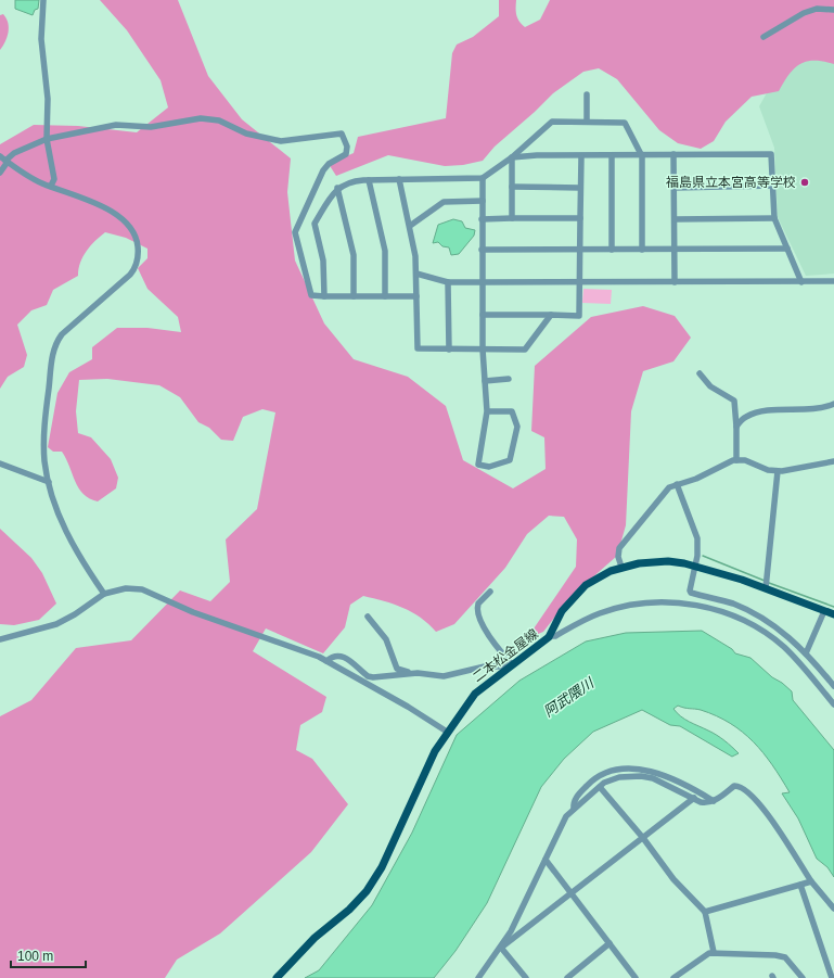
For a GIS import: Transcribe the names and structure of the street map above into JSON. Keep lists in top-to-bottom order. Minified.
{"streets":{"main road":["二本松金屋線"]},"water":["阿武隈川"],"places":["福島県立本宮高等学校"],"scale_bar":"100 m"}
